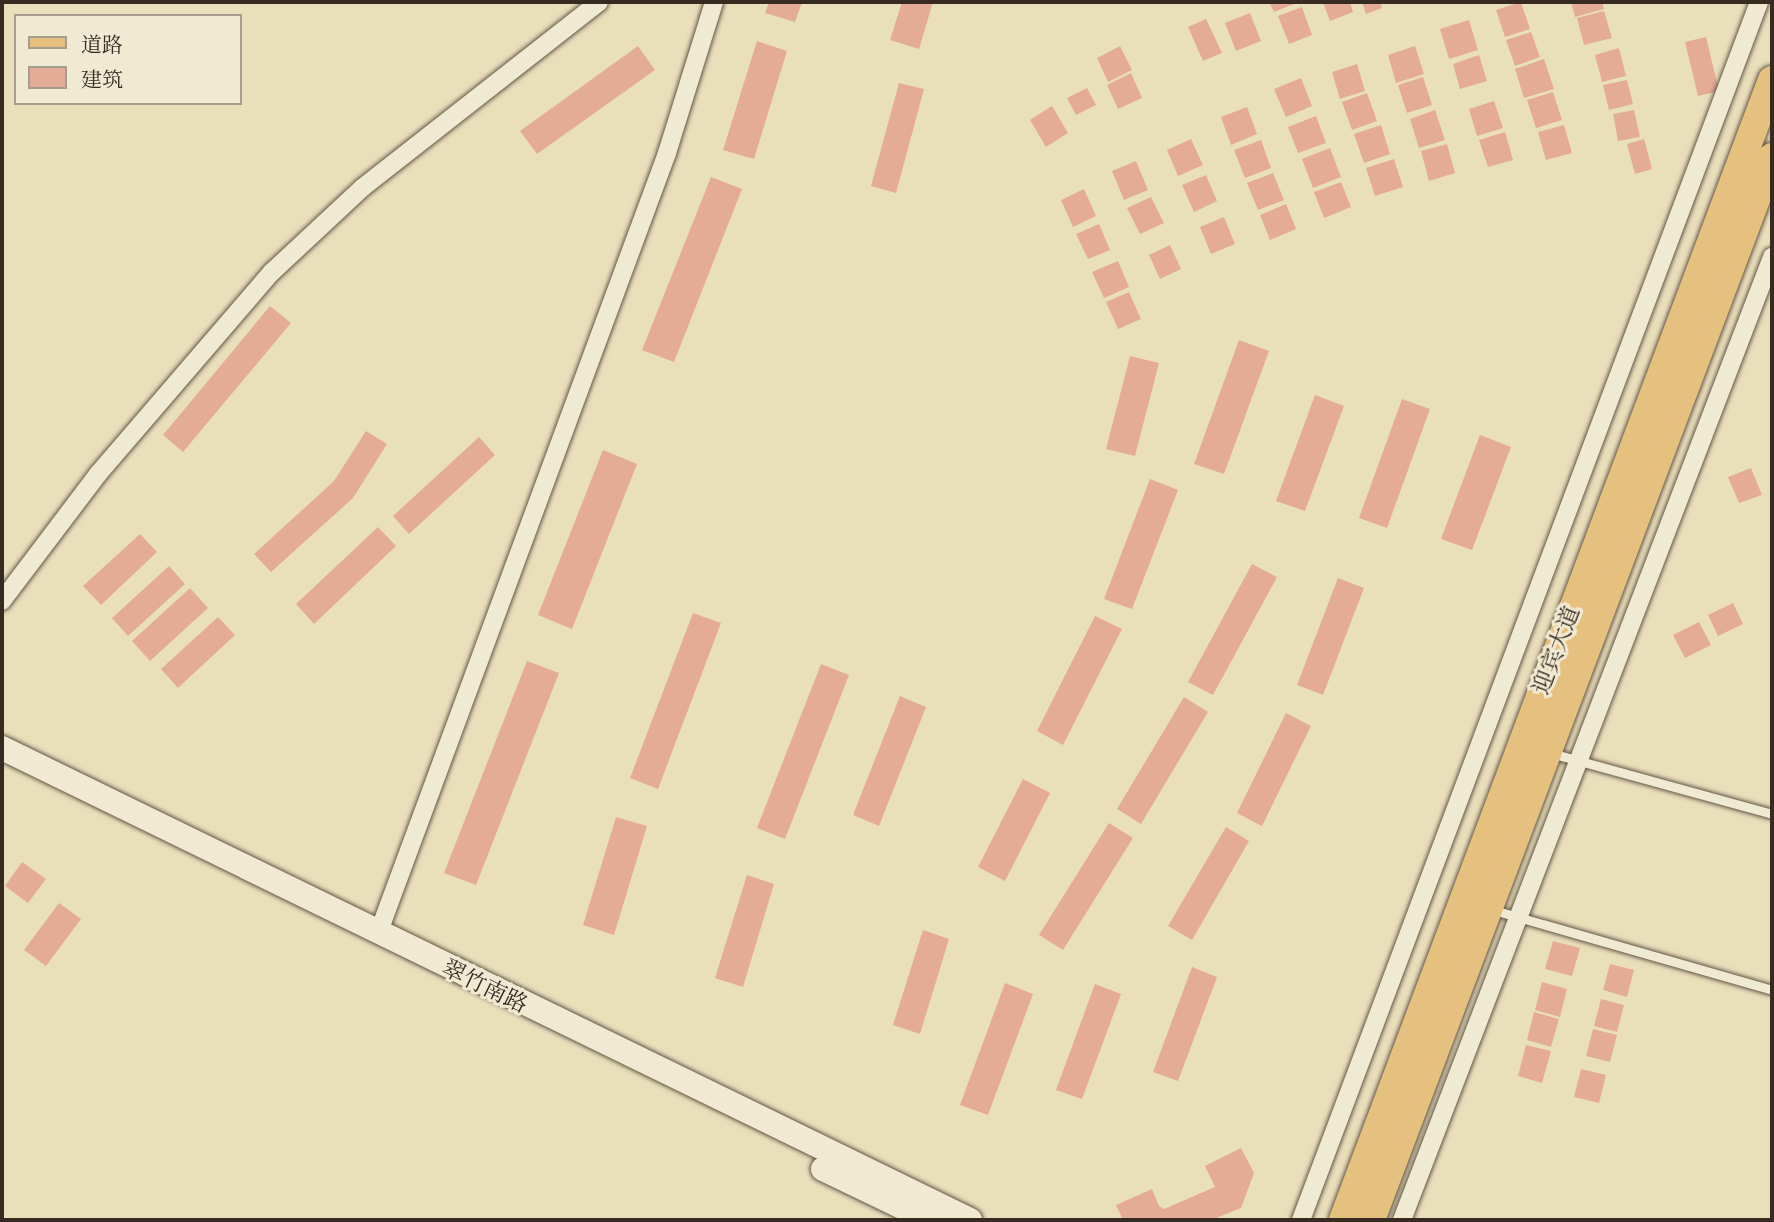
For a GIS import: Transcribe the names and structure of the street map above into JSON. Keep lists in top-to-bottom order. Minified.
{"streets":{"main road":["迎宾大道","翠竹南路"]},"legend":["道路","建筑"]}
